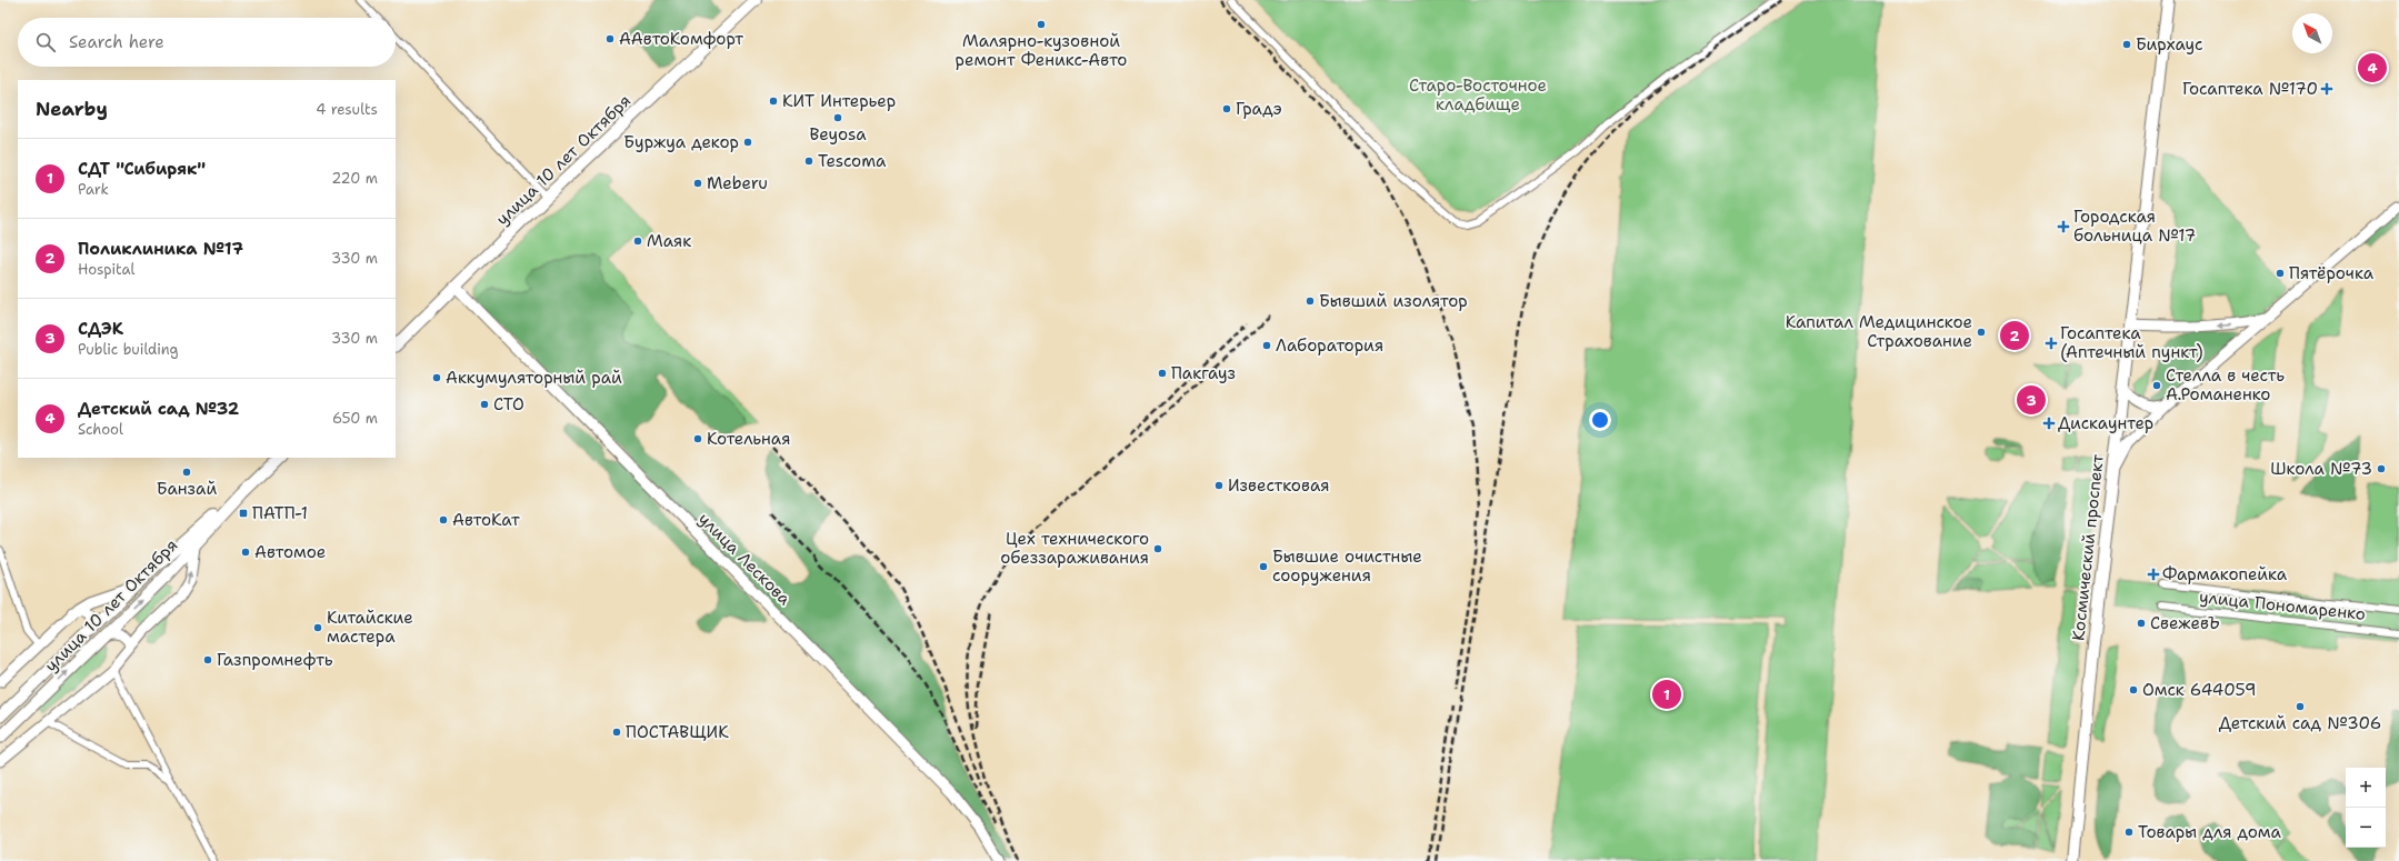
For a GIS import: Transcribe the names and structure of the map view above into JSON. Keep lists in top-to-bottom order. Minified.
{"streets":{"main road":["улица 10 лет Октября","Космический проспект","улица Лескова"],"street":["улица Пономаренко"]},"crossings":[["улица 10 лет Октября","улица Лескова"]],"parks":["Старо-Восточное кладбище"],"places":{"other":["Малярно-кузовной ремонт Феникс-Авто","ААвтоКомфорт","Бирхаус","КИТ Интерьер","Градэ","Beyosa","Буржуа декор","Tescoma","Meberu","Маяк","Пятёрочка","Бывший изолятор","Капитал Медицинское Страхование","Лаборатория","Пакгауз","Аккумуляторный рай","Стелла в честь А.Романенко","СТО","Котельная","Школа №73","Банзай","Известковая","АвтоКат","Цех технического обеззараживания","Автомое","Бывшие очистные сооружения","СвежевЪ","Китайские мастера","Газпромнефть","Омск 644059","Детский сад №306","ПОСТАВЩИК","Товары для дома"],"health":["Госаптека №170","Городская больница №17","Госаптека (Аптечный пункт)","Дискаунтер","Фармакопейка"],"transit":["ПАТП-1"]},"north":"top left","page":{"search":"Search here","pins":["4","2","3","1"],"heading":["Nearby","4 results"],"list":[{"mark":"1","name":"СДТ \"Сибиряк\"","note":"Park","value":"220 m"},{"mark":"2","name":"Поликлиника №17","note":"Hospital","value":"330 m"},{"mark":"3","name":"СДЭК","note":"Public building","value":"330 m"},{"mark":"4","name":"Детский сад №32","note":"School","value":"650 m"}],"map_buttons":["+","−"]}}
